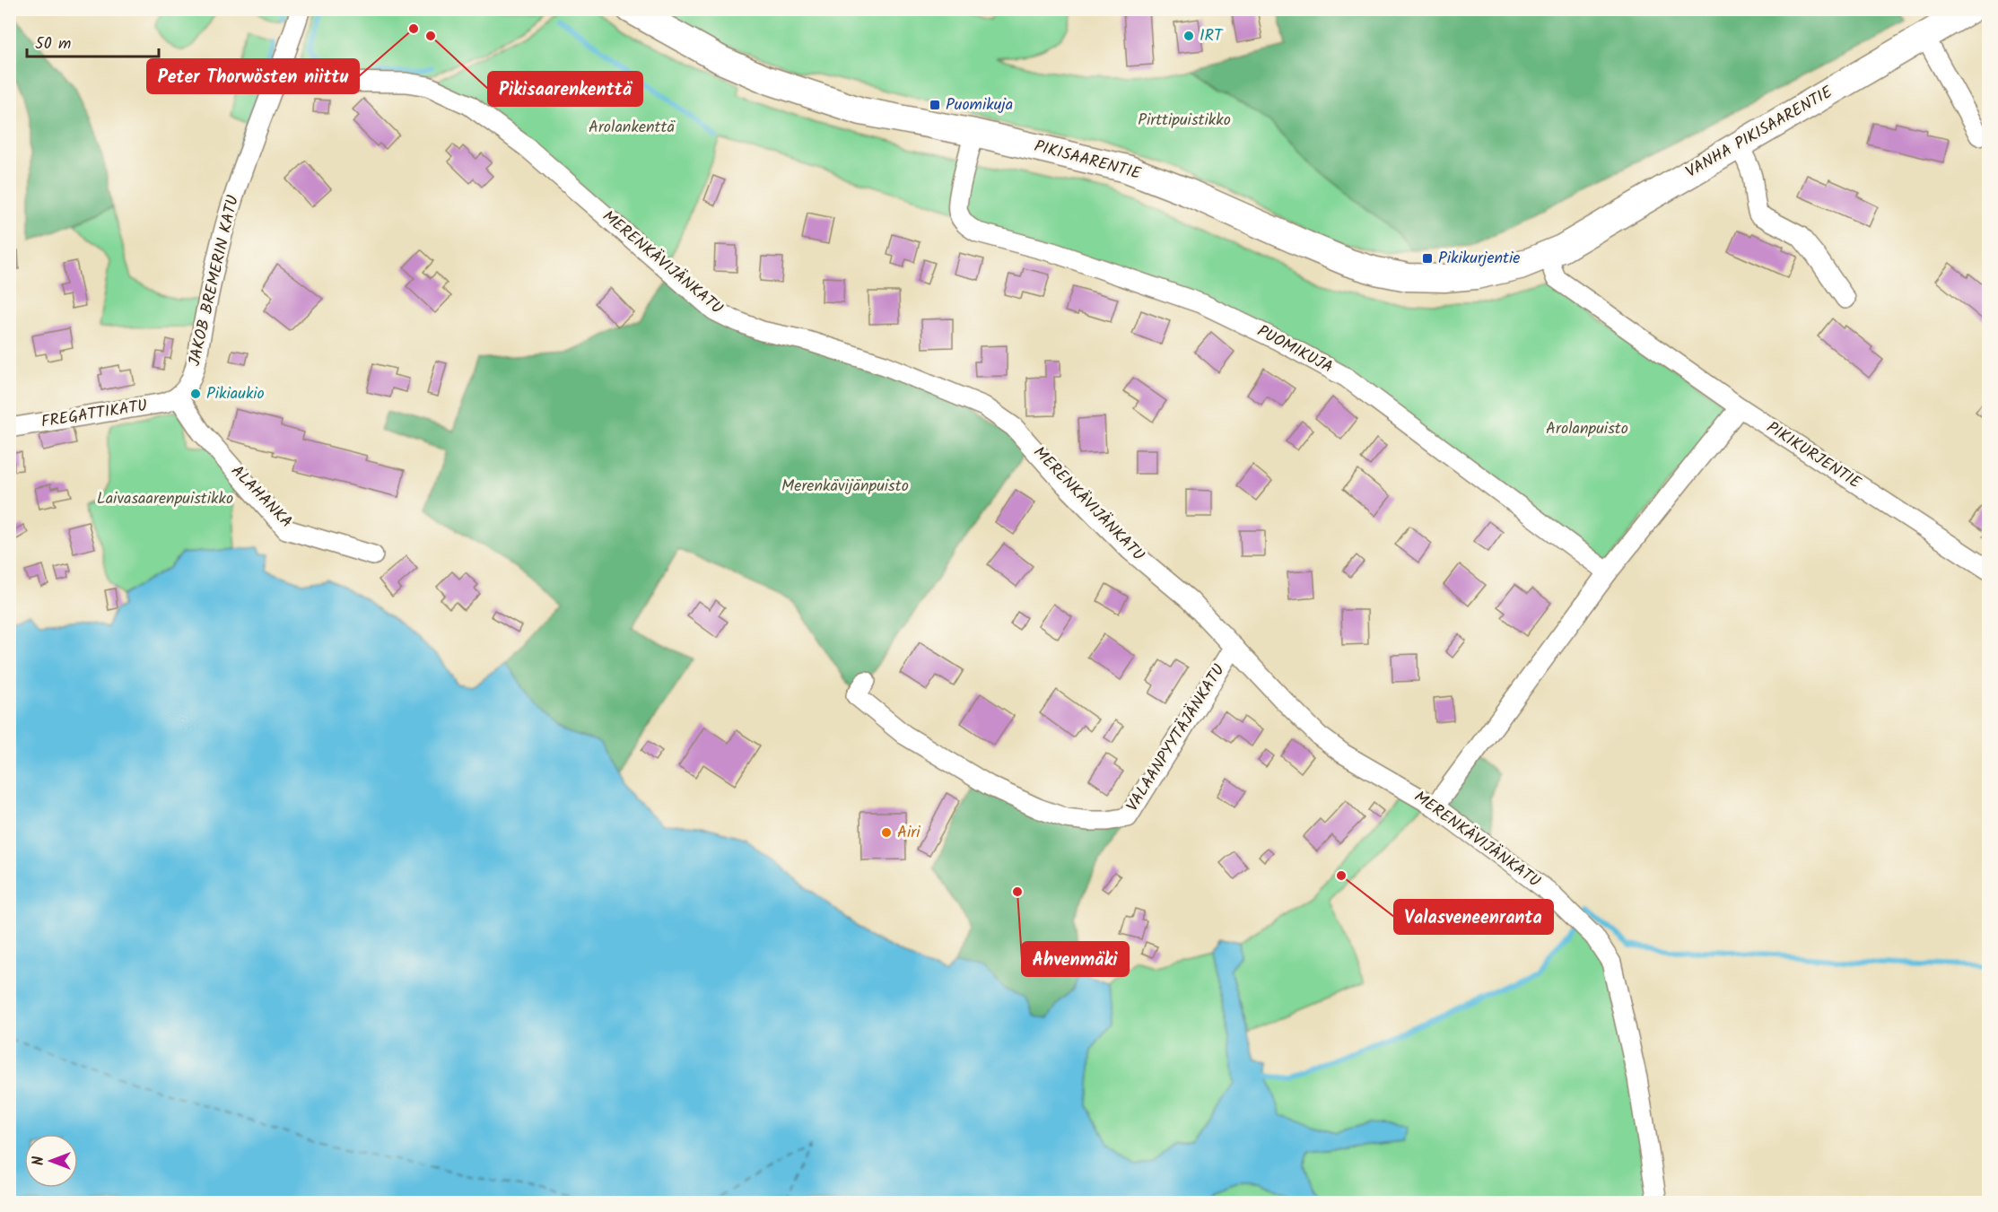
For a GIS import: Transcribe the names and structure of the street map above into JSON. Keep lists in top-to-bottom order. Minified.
{"streets":{"street":["VANHA PIKISAARENTIE","PIKISAARENTIE","MERENKÄVIJÄNKATU","JAKOB BREMERIN KATU","PUOMIKUJA","FREGATTIKATU","PIKIKURJENTIE","ALAHANKA","VALAANPYYTÄJÄNKATU"]},"crossings":[["VANHA PIKISAARENTIE","PIKISAARENTIE"],["VANHA PIKISAARENTIE","PIKIKURJENTIE"],["PIKISAARENTIE","PUOMIKUJA"],["PIKISAARENTIE","PIKIKURJENTIE"],["MERENKÄVIJÄNKATU","JAKOB BREMERIN KATU"],["MERENKÄVIJÄNKATU","VALAANPYYTÄJÄNKATU"],["JAKOB BREMERIN KATU","FREGATTIKATU"],["JAKOB BREMERIN KATU","ALAHANKA"],["FREGATTIKATU","ALAHANKA"]],"parks":["Pirttipuistikko","Arolankenttä","Arolanpuisto","Merenkävijänpuisto","Laivasaarenpuistikko"],"places":{"other":["Peter Thorwösten niittu","Pikisaarenkenttä","IRT","Pikiaukio","Airi","Valasveneenranta","Ahvenmäki"],"transit":["Puomikuja","Pikikurjentie"]},"scale_bar":"50 m","north":"left"}
